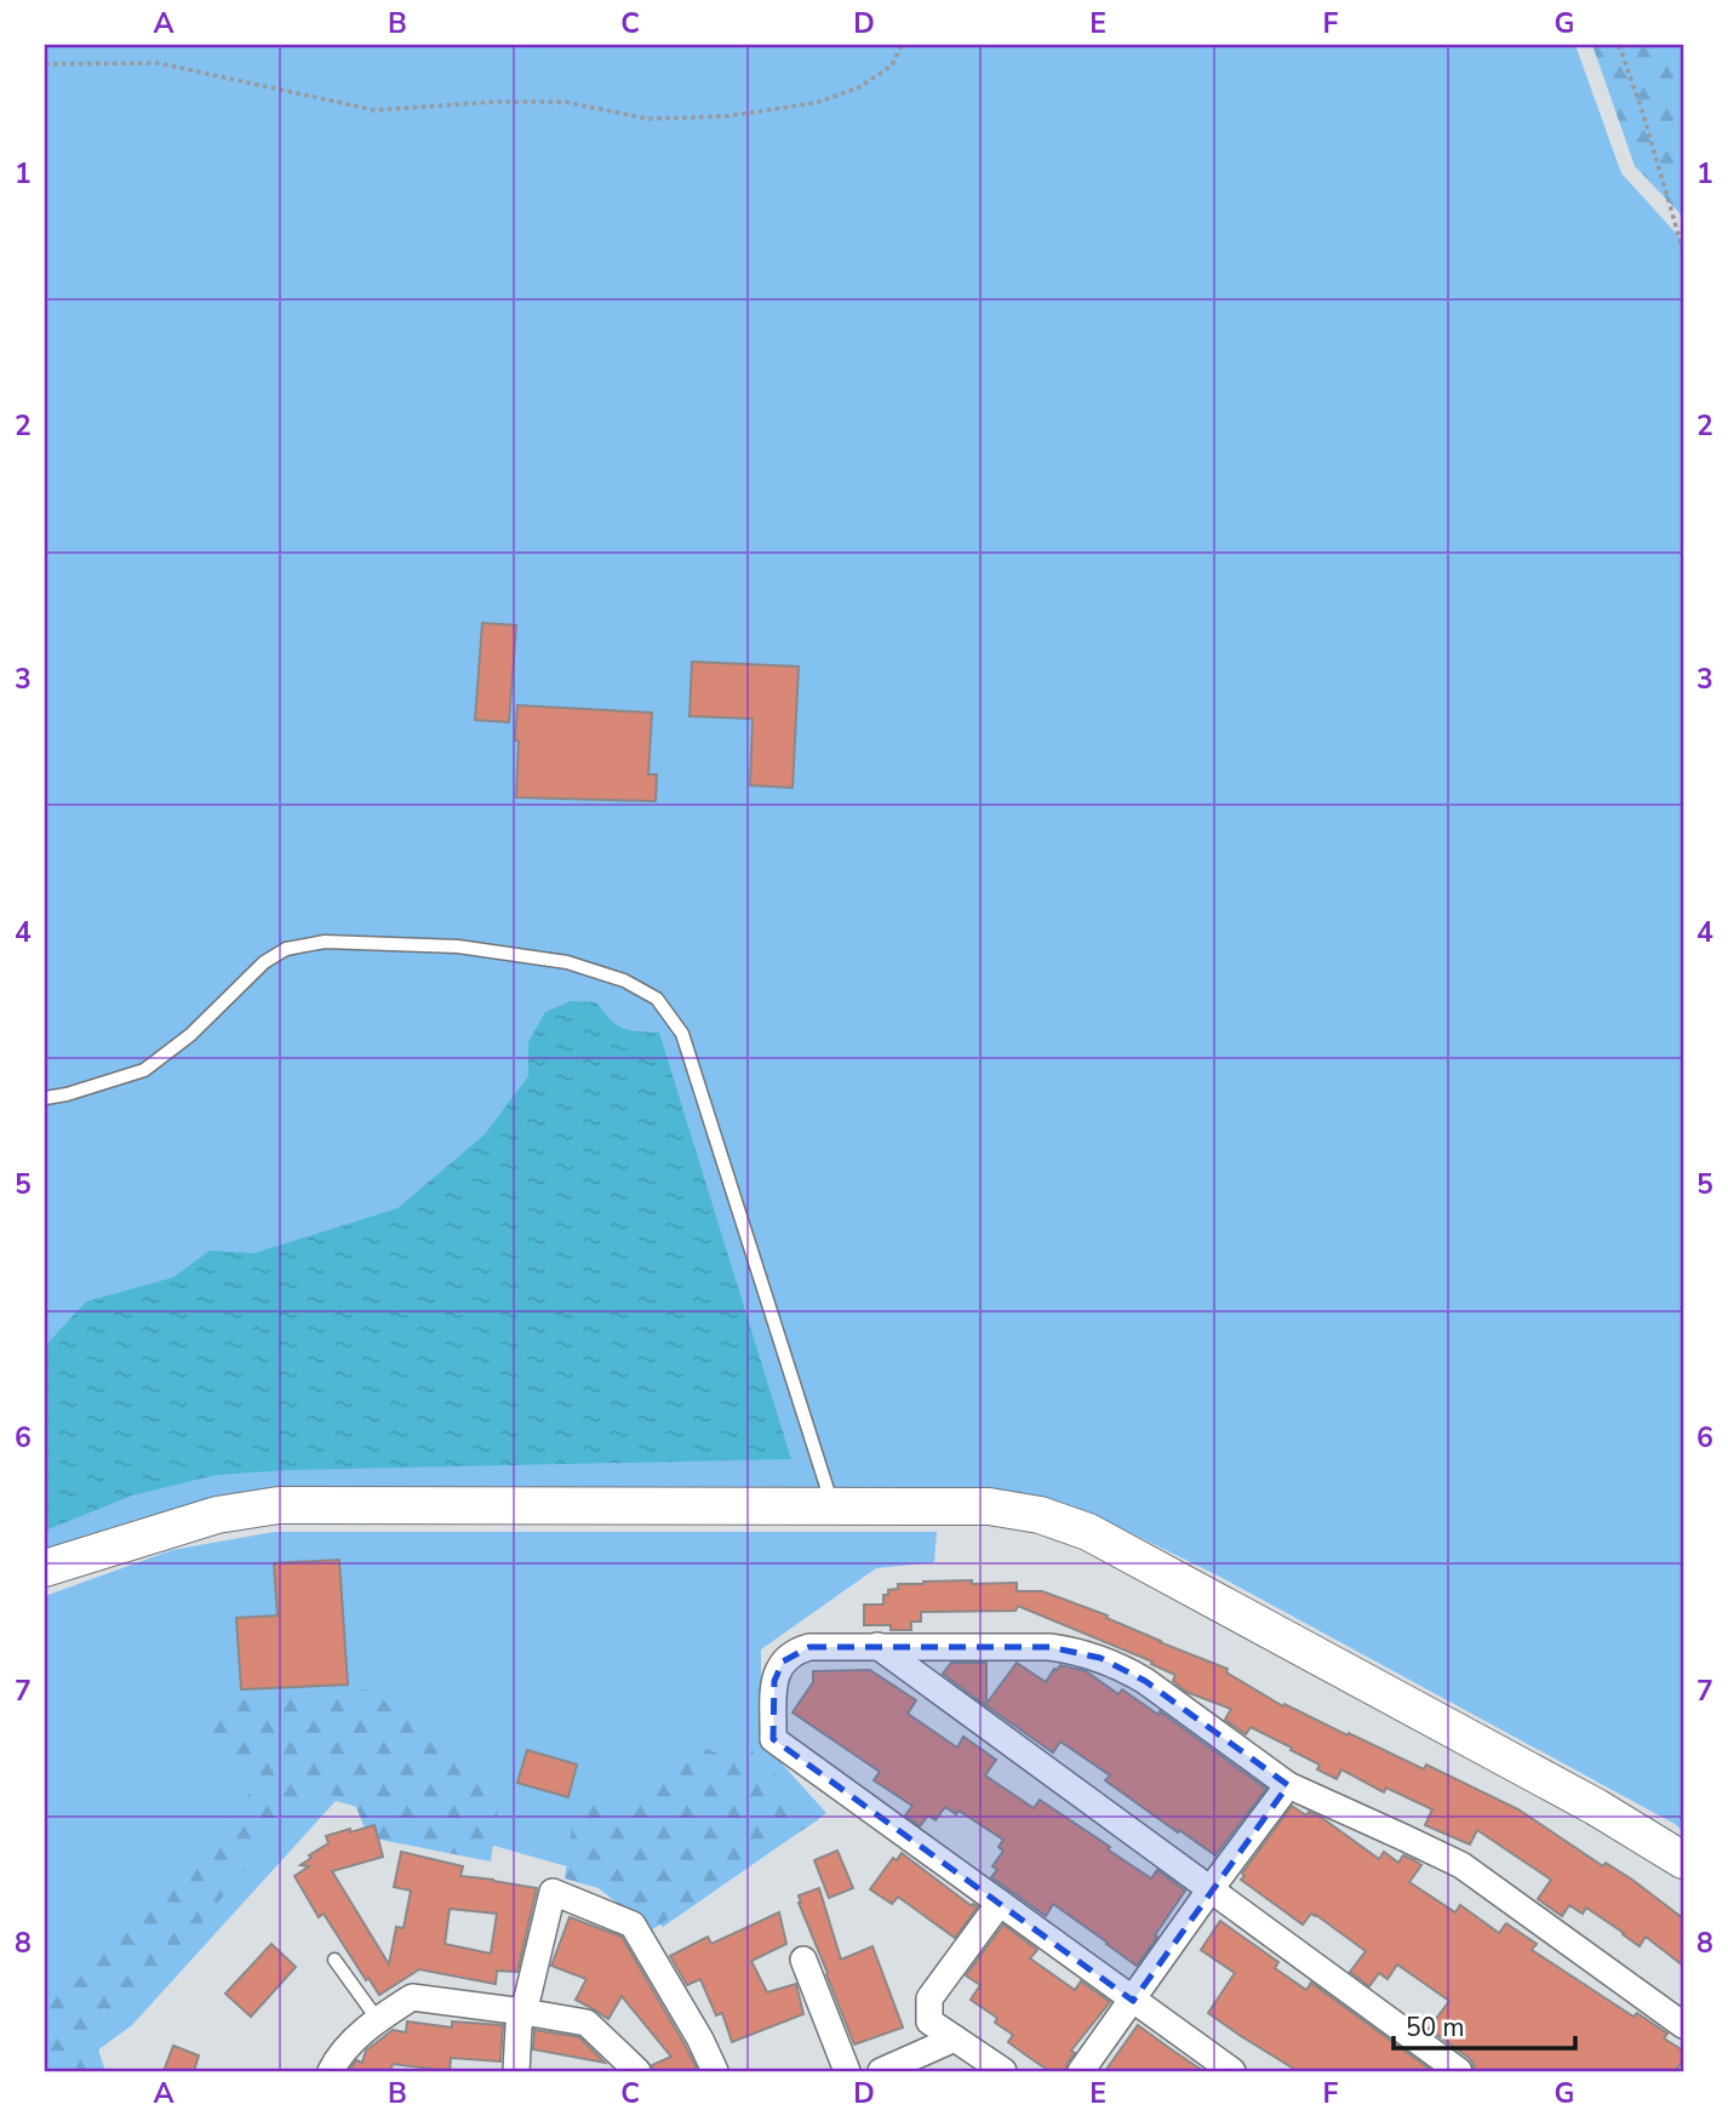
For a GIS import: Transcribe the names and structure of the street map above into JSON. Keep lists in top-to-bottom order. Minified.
{"scale_bar":"50 m","grid":{"columns":["A","B","C","D","E","F","G"],"rows":["1","2","3","4","5","6","7","8"]}}
